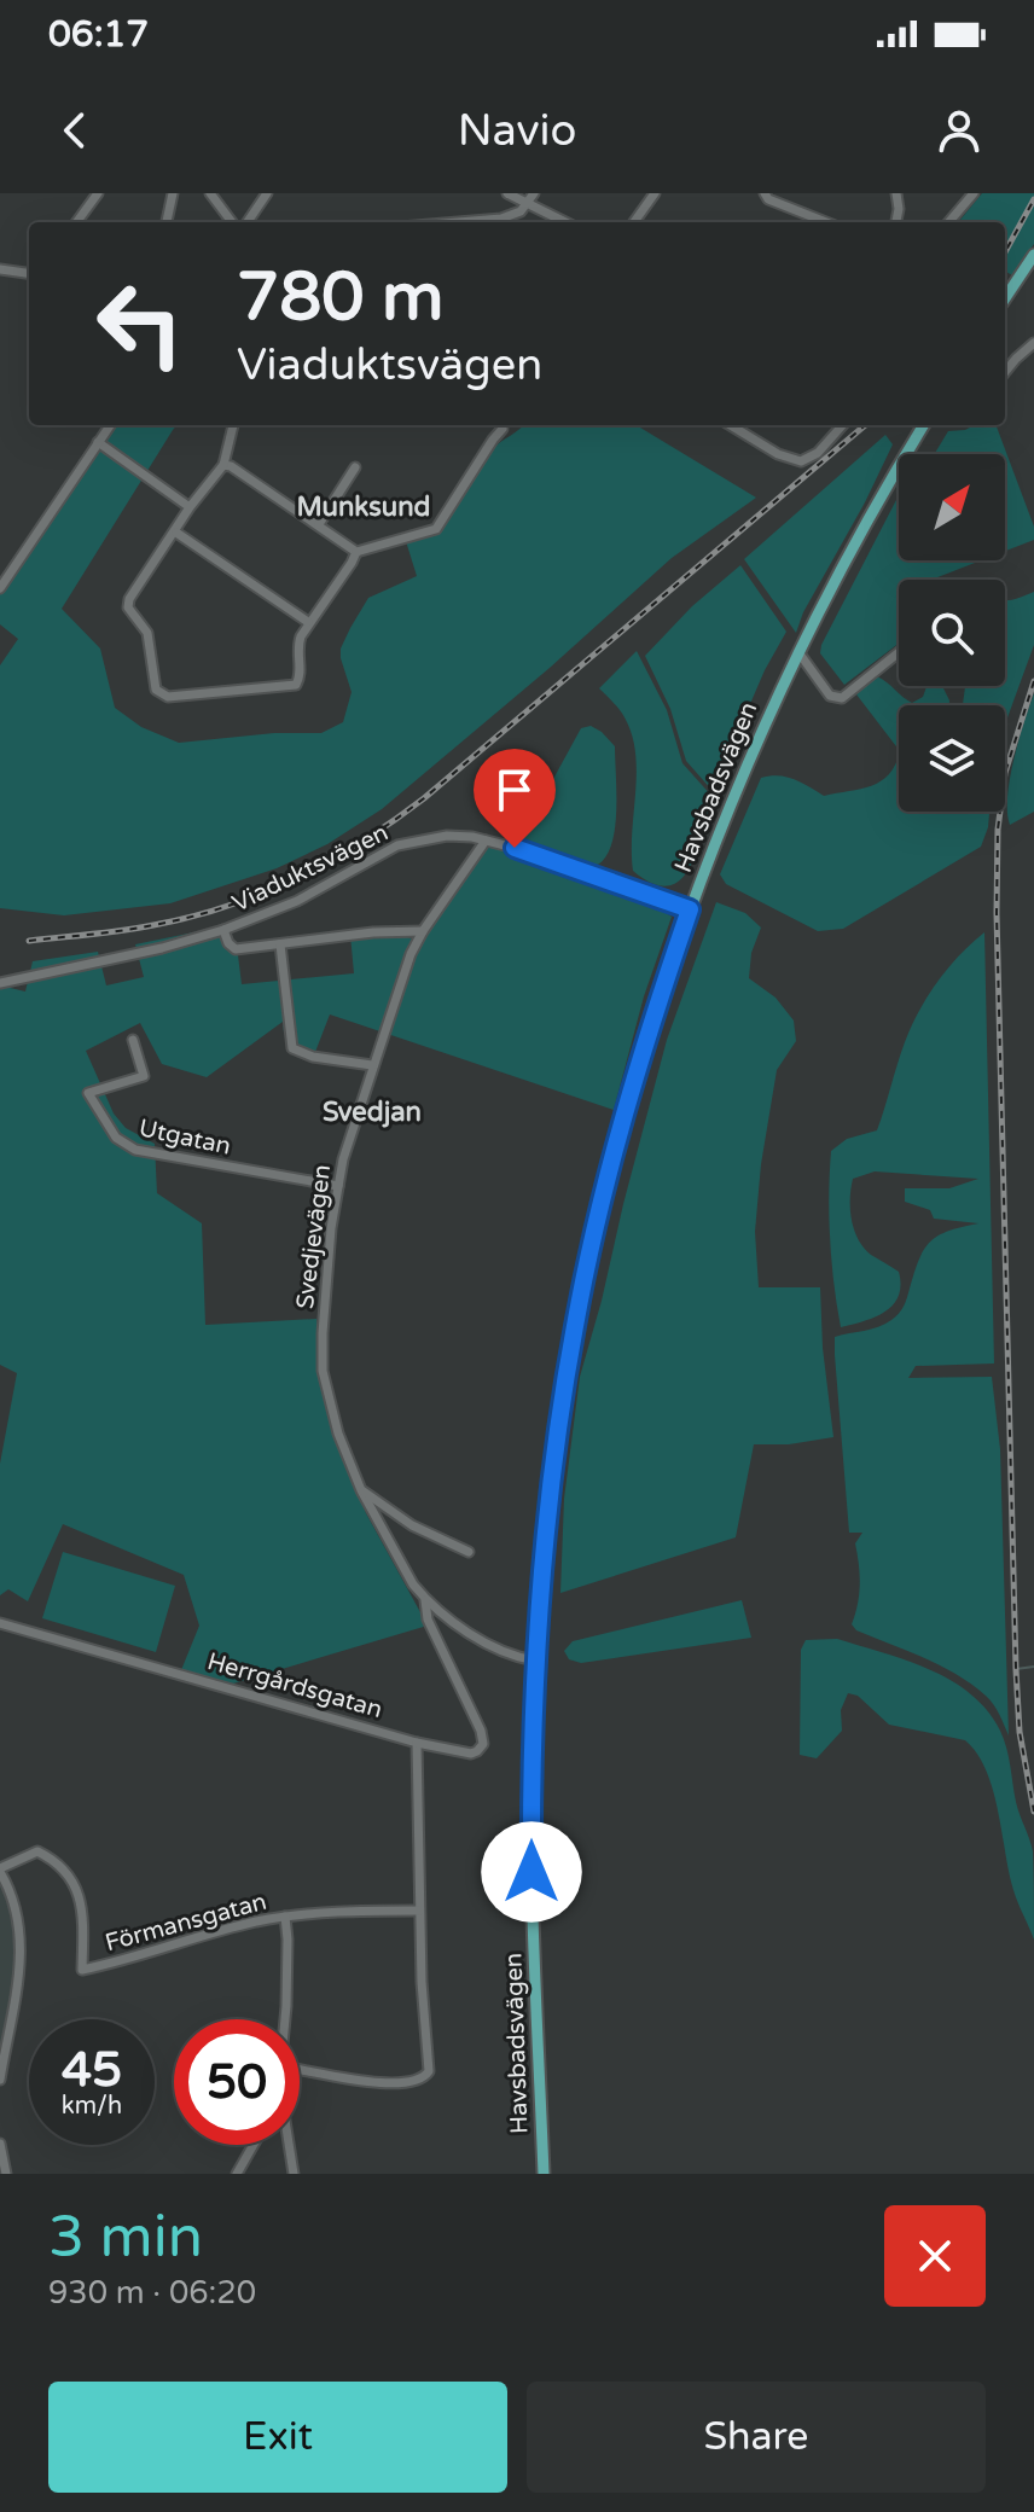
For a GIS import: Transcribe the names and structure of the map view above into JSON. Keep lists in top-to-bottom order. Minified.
{"streets":{"main road":["Havsbadsvägen"],"street":["Viaduktsvägen","Utgatan","Svedjevägen","Herrgårdsgatan","Förmansgatan"]},"crossings":[["Havsbadsvägen","Viaduktsvägen"],["Havsbadsvägen","Svedjevägen"],["Viaduktsvägen","Svedjevägen"],["Utgatan","Svedjevägen"],["Svedjevägen","Herrgårdsgatan"]],"districts":["Munksund","Svedjan"],"north":"top right","page":{"status":"06:17","header":"Navio","turn":["780 m","Viaduktsvägen"],"speed":"45 km/h","limit":"50","heading":["3 min","930 m · 06:20"],"buttons":["Exit","Share"]}}
